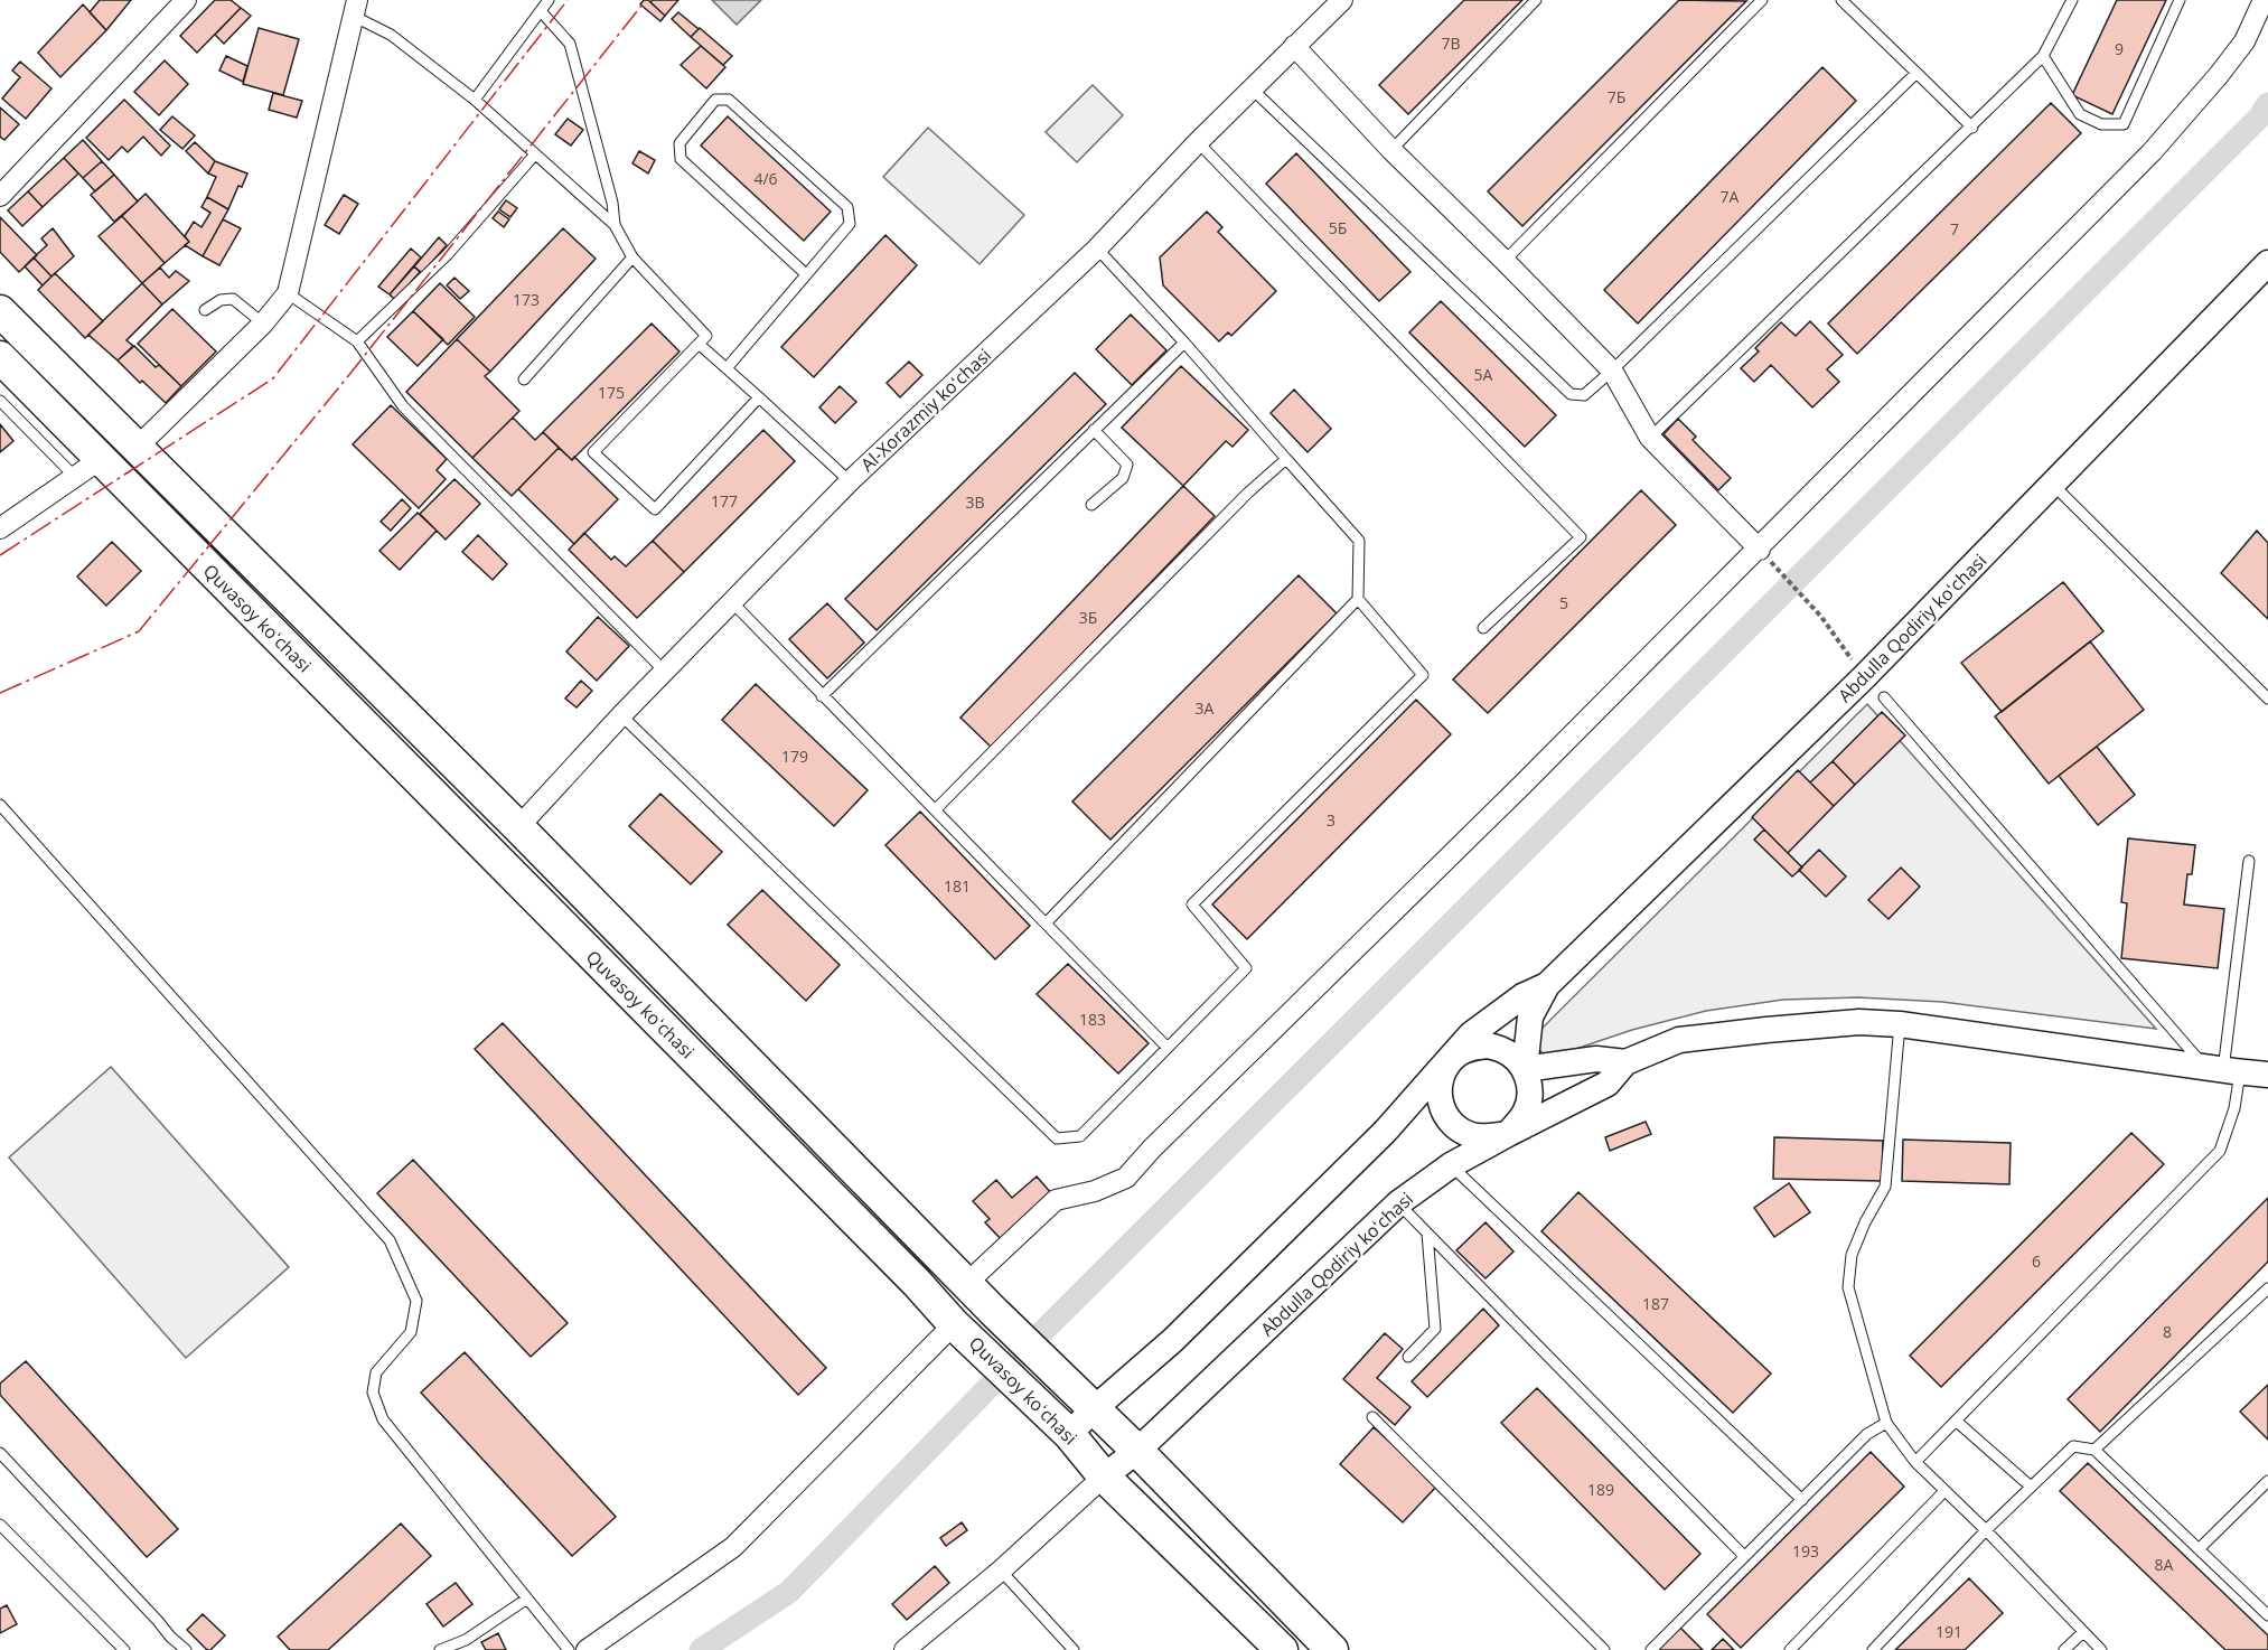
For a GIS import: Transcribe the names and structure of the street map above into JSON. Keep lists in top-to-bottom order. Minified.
{"streets":{"main road":["Quvasoy koʻchasi"],"street":["Al-Xorazmiy koʻchasi","Abdulla Qodiriy koʻchasi"]},"crossings":[["Al-Xorazmiy koʻchasi","Quvasoy koʻchasi"],["Quvasoy koʻchasi","Abdulla Qodiriy koʻchasi"]],"house_numbers":["7В","9","7Б","4/6","7А","5Б","7","173","5А","175","177","3В","5","3Б","3А","179","3","181","183","6","187","8","189","193","8А","191"]}
